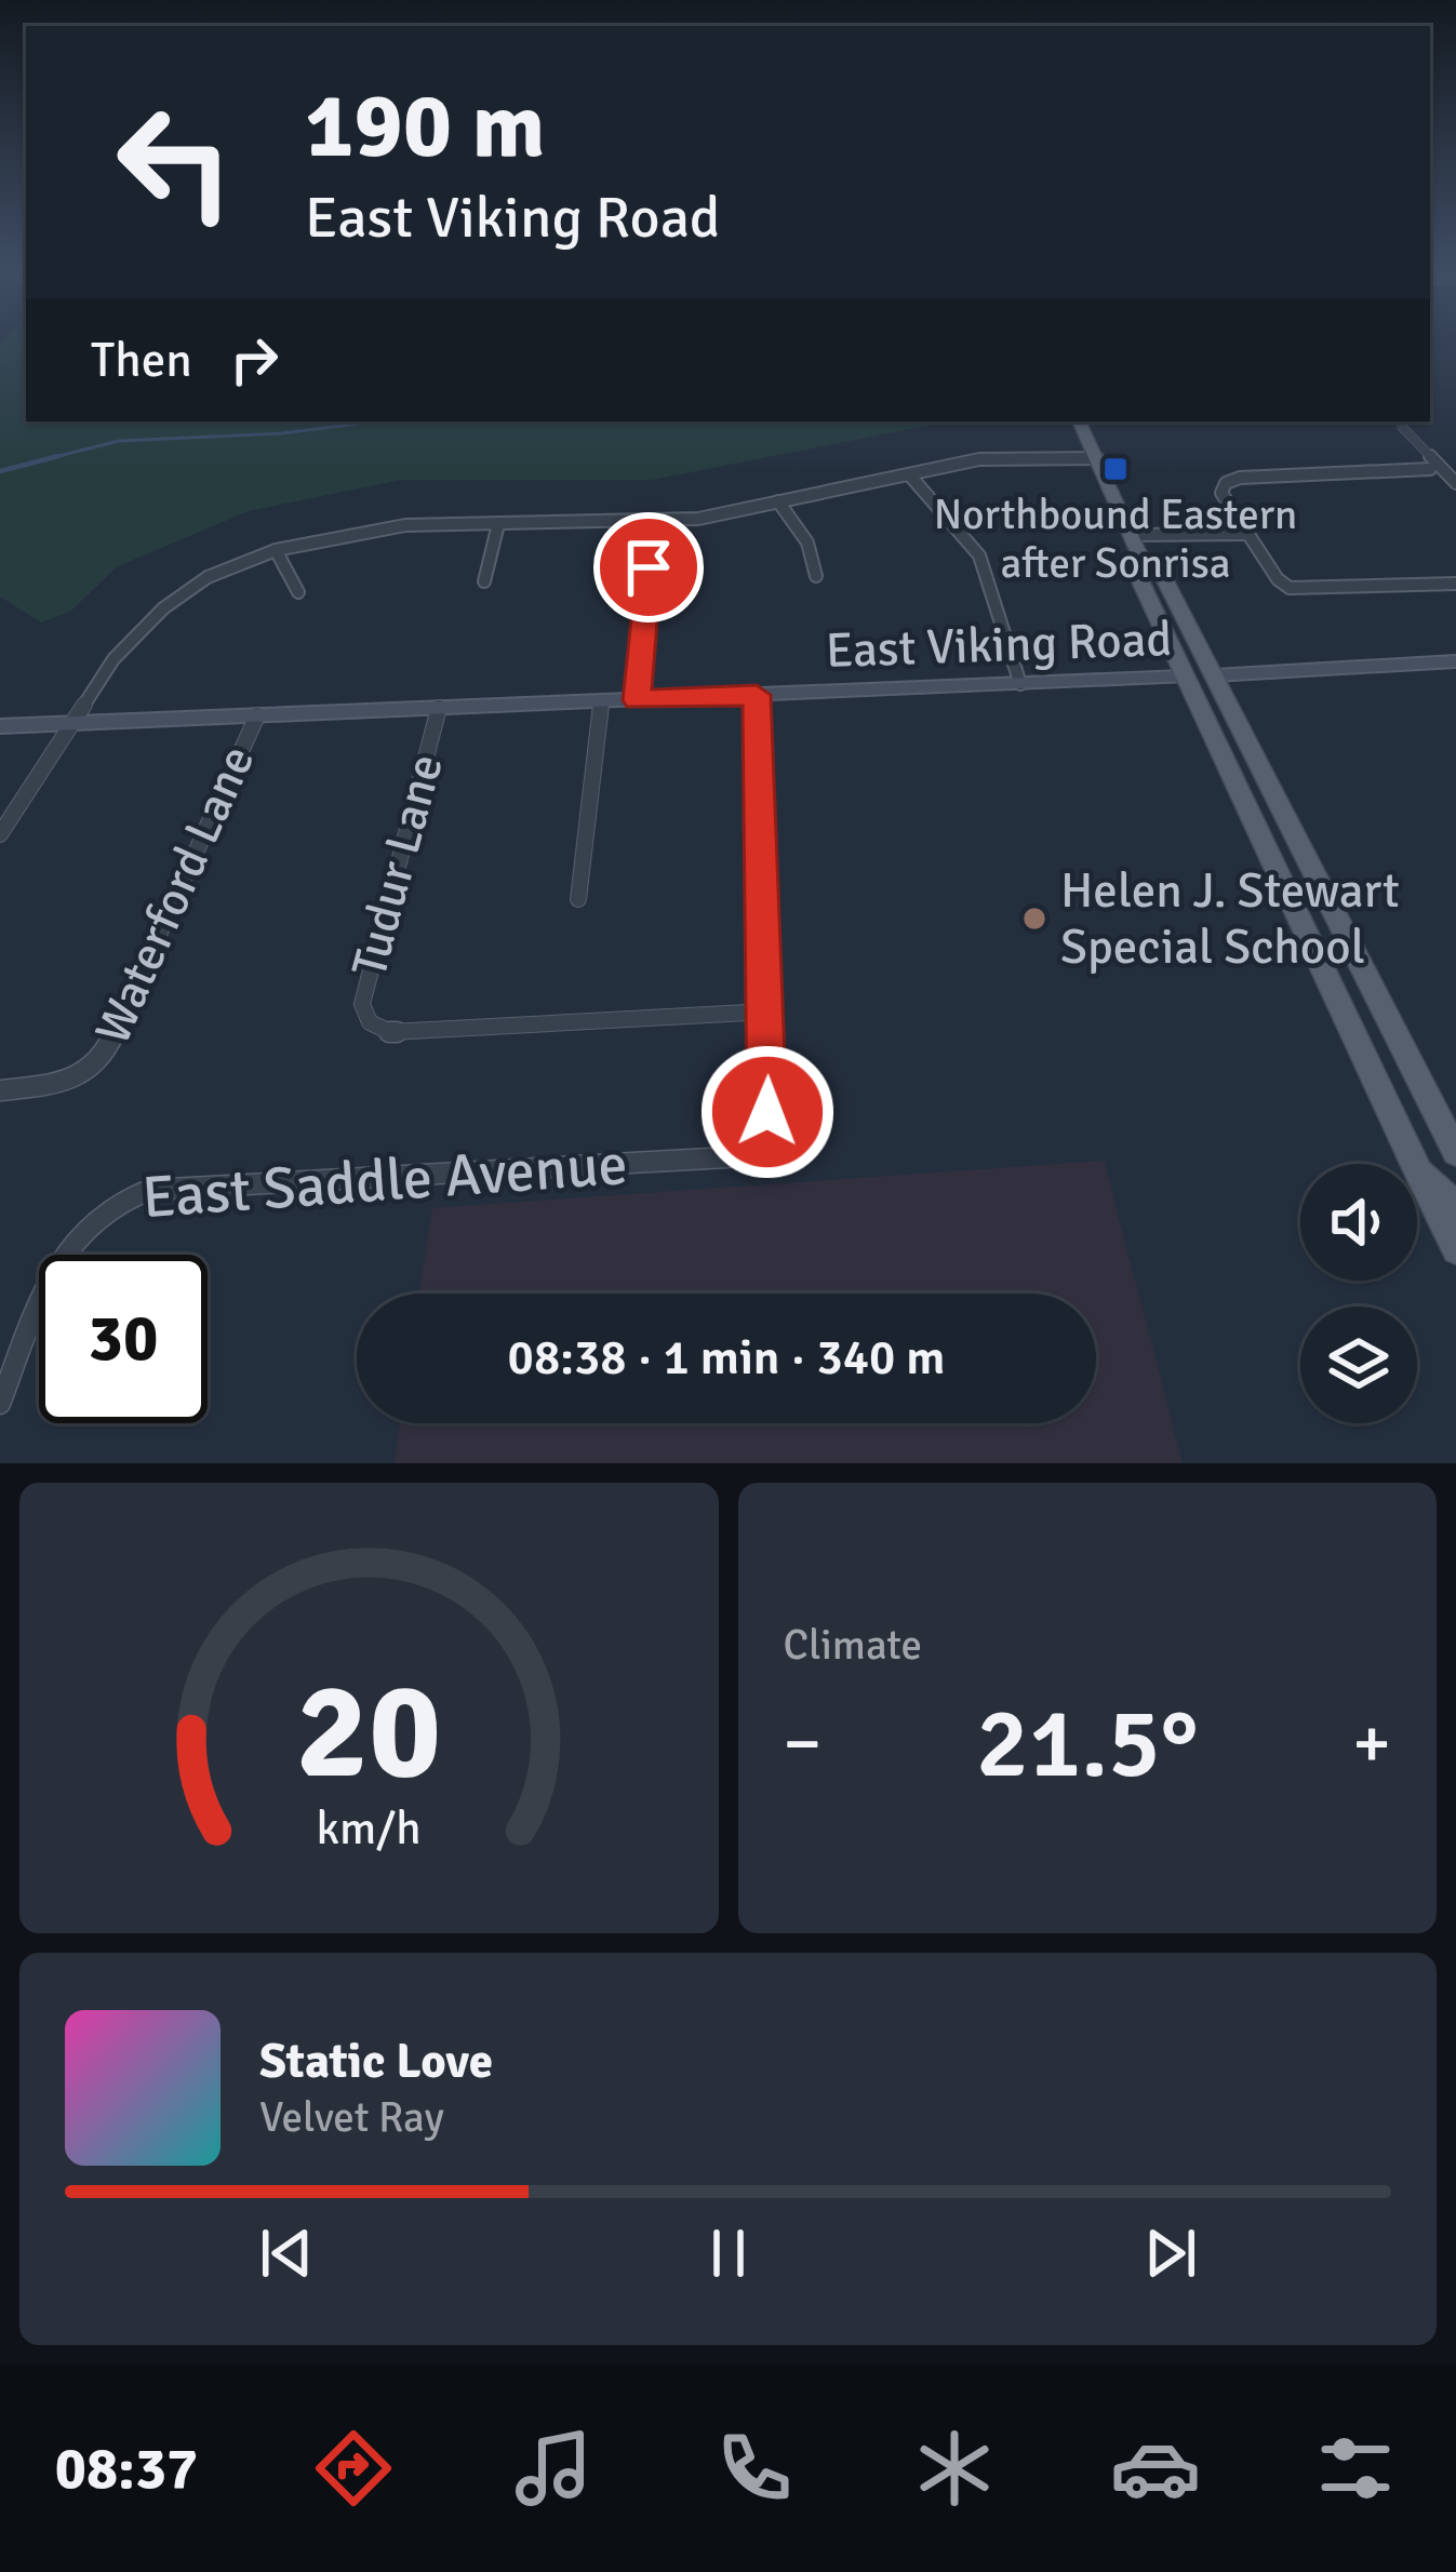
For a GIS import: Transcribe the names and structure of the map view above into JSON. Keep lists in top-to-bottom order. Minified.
{"streets":{"street":["East Viking Road","Tudur Lane","Waterford Lane","East Saddle Avenue"]},"crossings":[["East Viking Road","Tudur Lane"],["East Viking Road","Waterford Lane"],["Tudur Lane","East Saddle Avenue"]],"places":{"transit":["Northbound Eastern after Sonrisa"],"other":["Helen J. Stewart Special School"]},"page":{"turn":["190 m","East Viking Road"],"then":"Then","limit":"30","trip":"08:38 · 1 min · 340 m","tile":"Climate","heat":["−","21.5°","+"],"song":["Static Love","Velvet Ray"],"tabs":"08:37","gauge":["20","km/h"]}}
